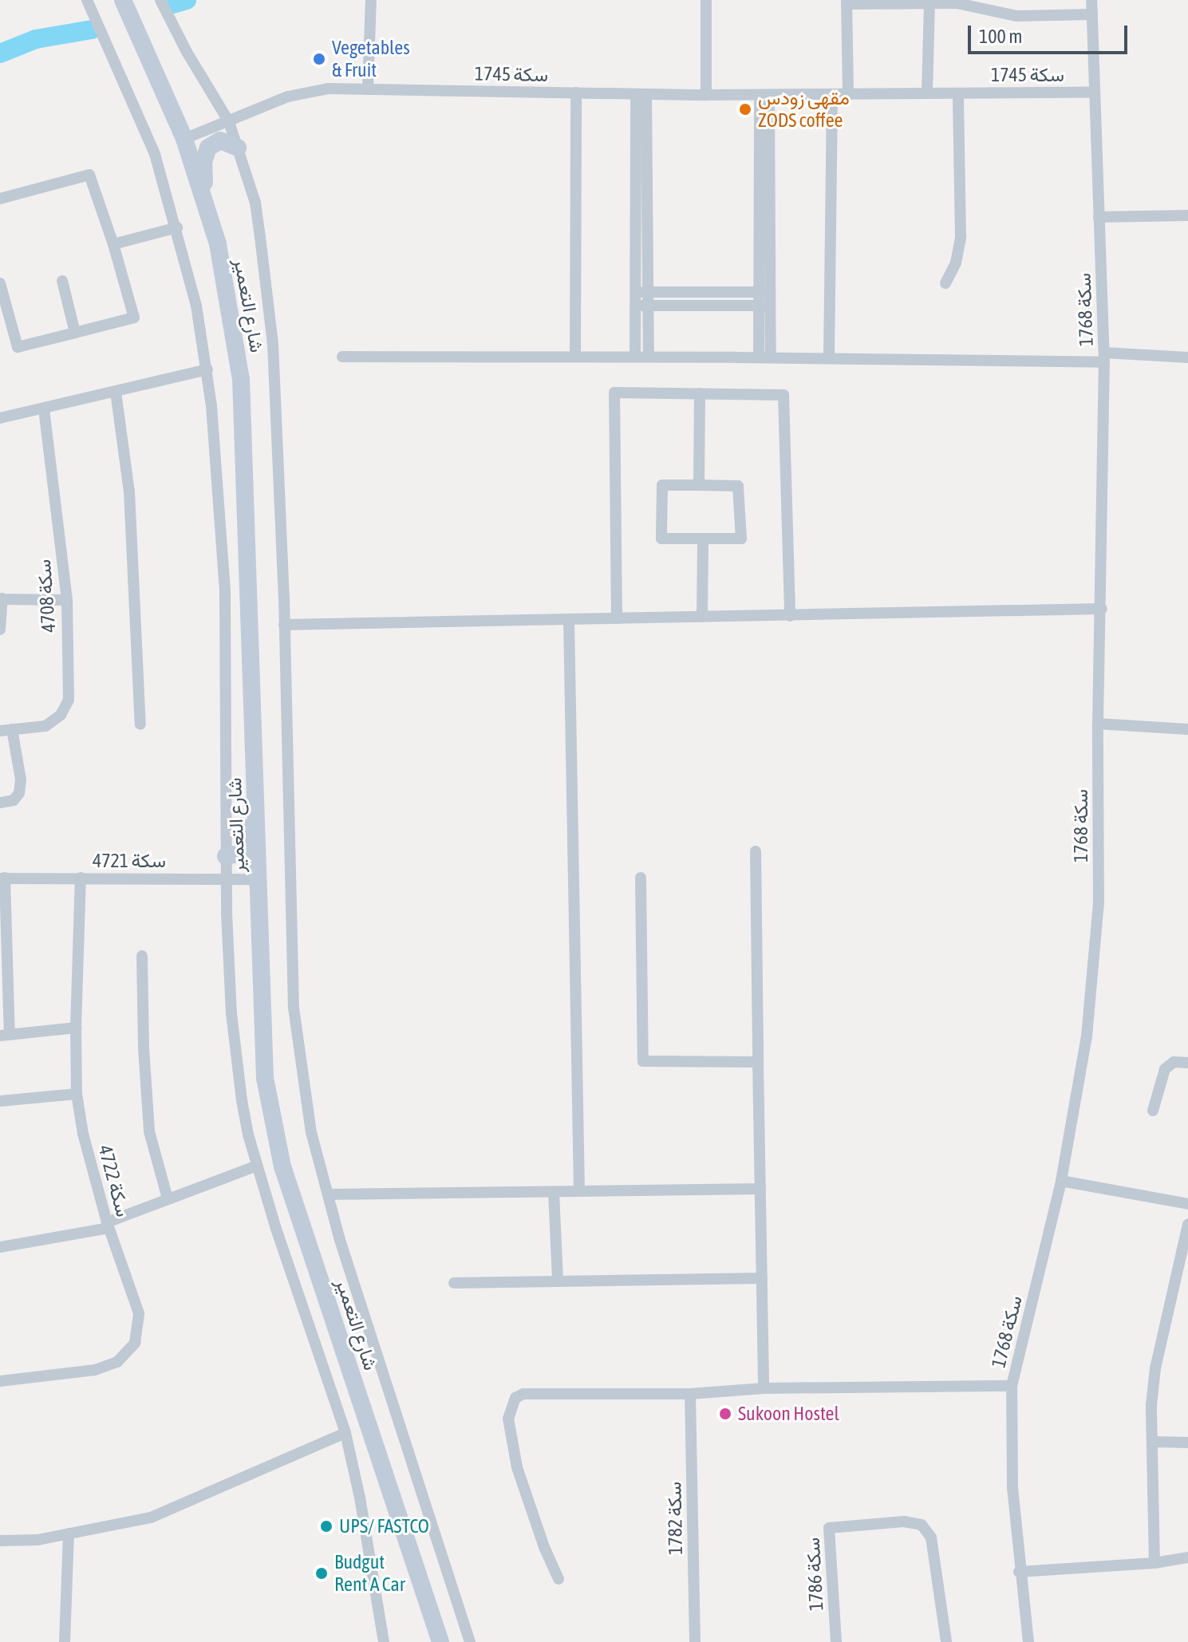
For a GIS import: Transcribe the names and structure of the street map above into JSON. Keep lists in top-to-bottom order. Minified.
{"streets":{"main road":["شارع التعمير"],"street":["سكة 1745","سكة 1768","سكة 4708","سكة 4721","سكة 4722","سكة 1782","سكة 1786"]},"crossings":[["سكة 1745","شارع التعمير"],["سكة 1745","سكة 1768"],["شارع التعمير","سكة 4721"],["سكة 4721","سكة 4722"]],"places":["Vegetables & Fruit","مقهى زودس ZODS coffee","Sukoon Hostel","UPS/ FASTCO","Budgut Rent A Car"],"scale_bar":"100 m"}
